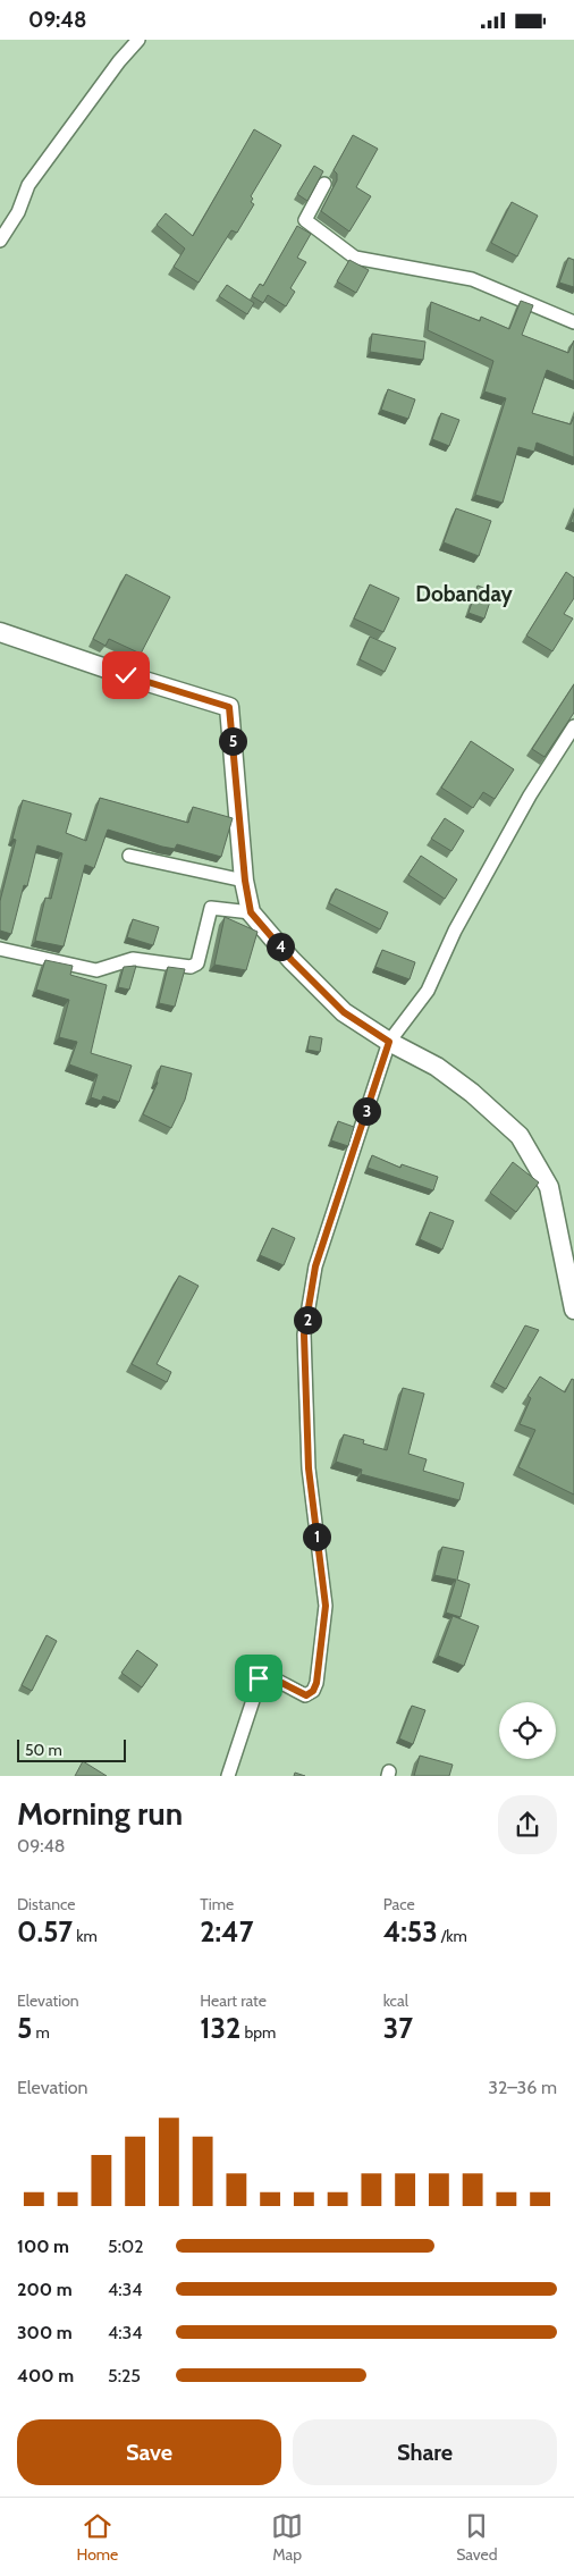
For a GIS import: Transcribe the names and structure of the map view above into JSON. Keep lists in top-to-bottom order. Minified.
{"districts":["Dobanday"],"scale_bar":"50 m","page":{"status":"09:48","pins":["5","4","3","2","1"],"scale":"50 m","heading":["Morning run","09:48"],"stats":[["Distance","0.57 km"],["Time","2:47"],["Pace","4:53 /km"],["Elevation","5 m"],["Heart rate","132 bpm"],["kcal","37"]],"chart":["Elevation","32–36 m"],"list":[{"name":"100 m","note":"5:02"},{"name":"200 m","note":"4:34"},{"name":"300 m","note":"4:34"},{"name":"400 m","note":"5:25"}],"buttons":["Save","Share"],"tabs":["Home","Map","Saved"]}}
